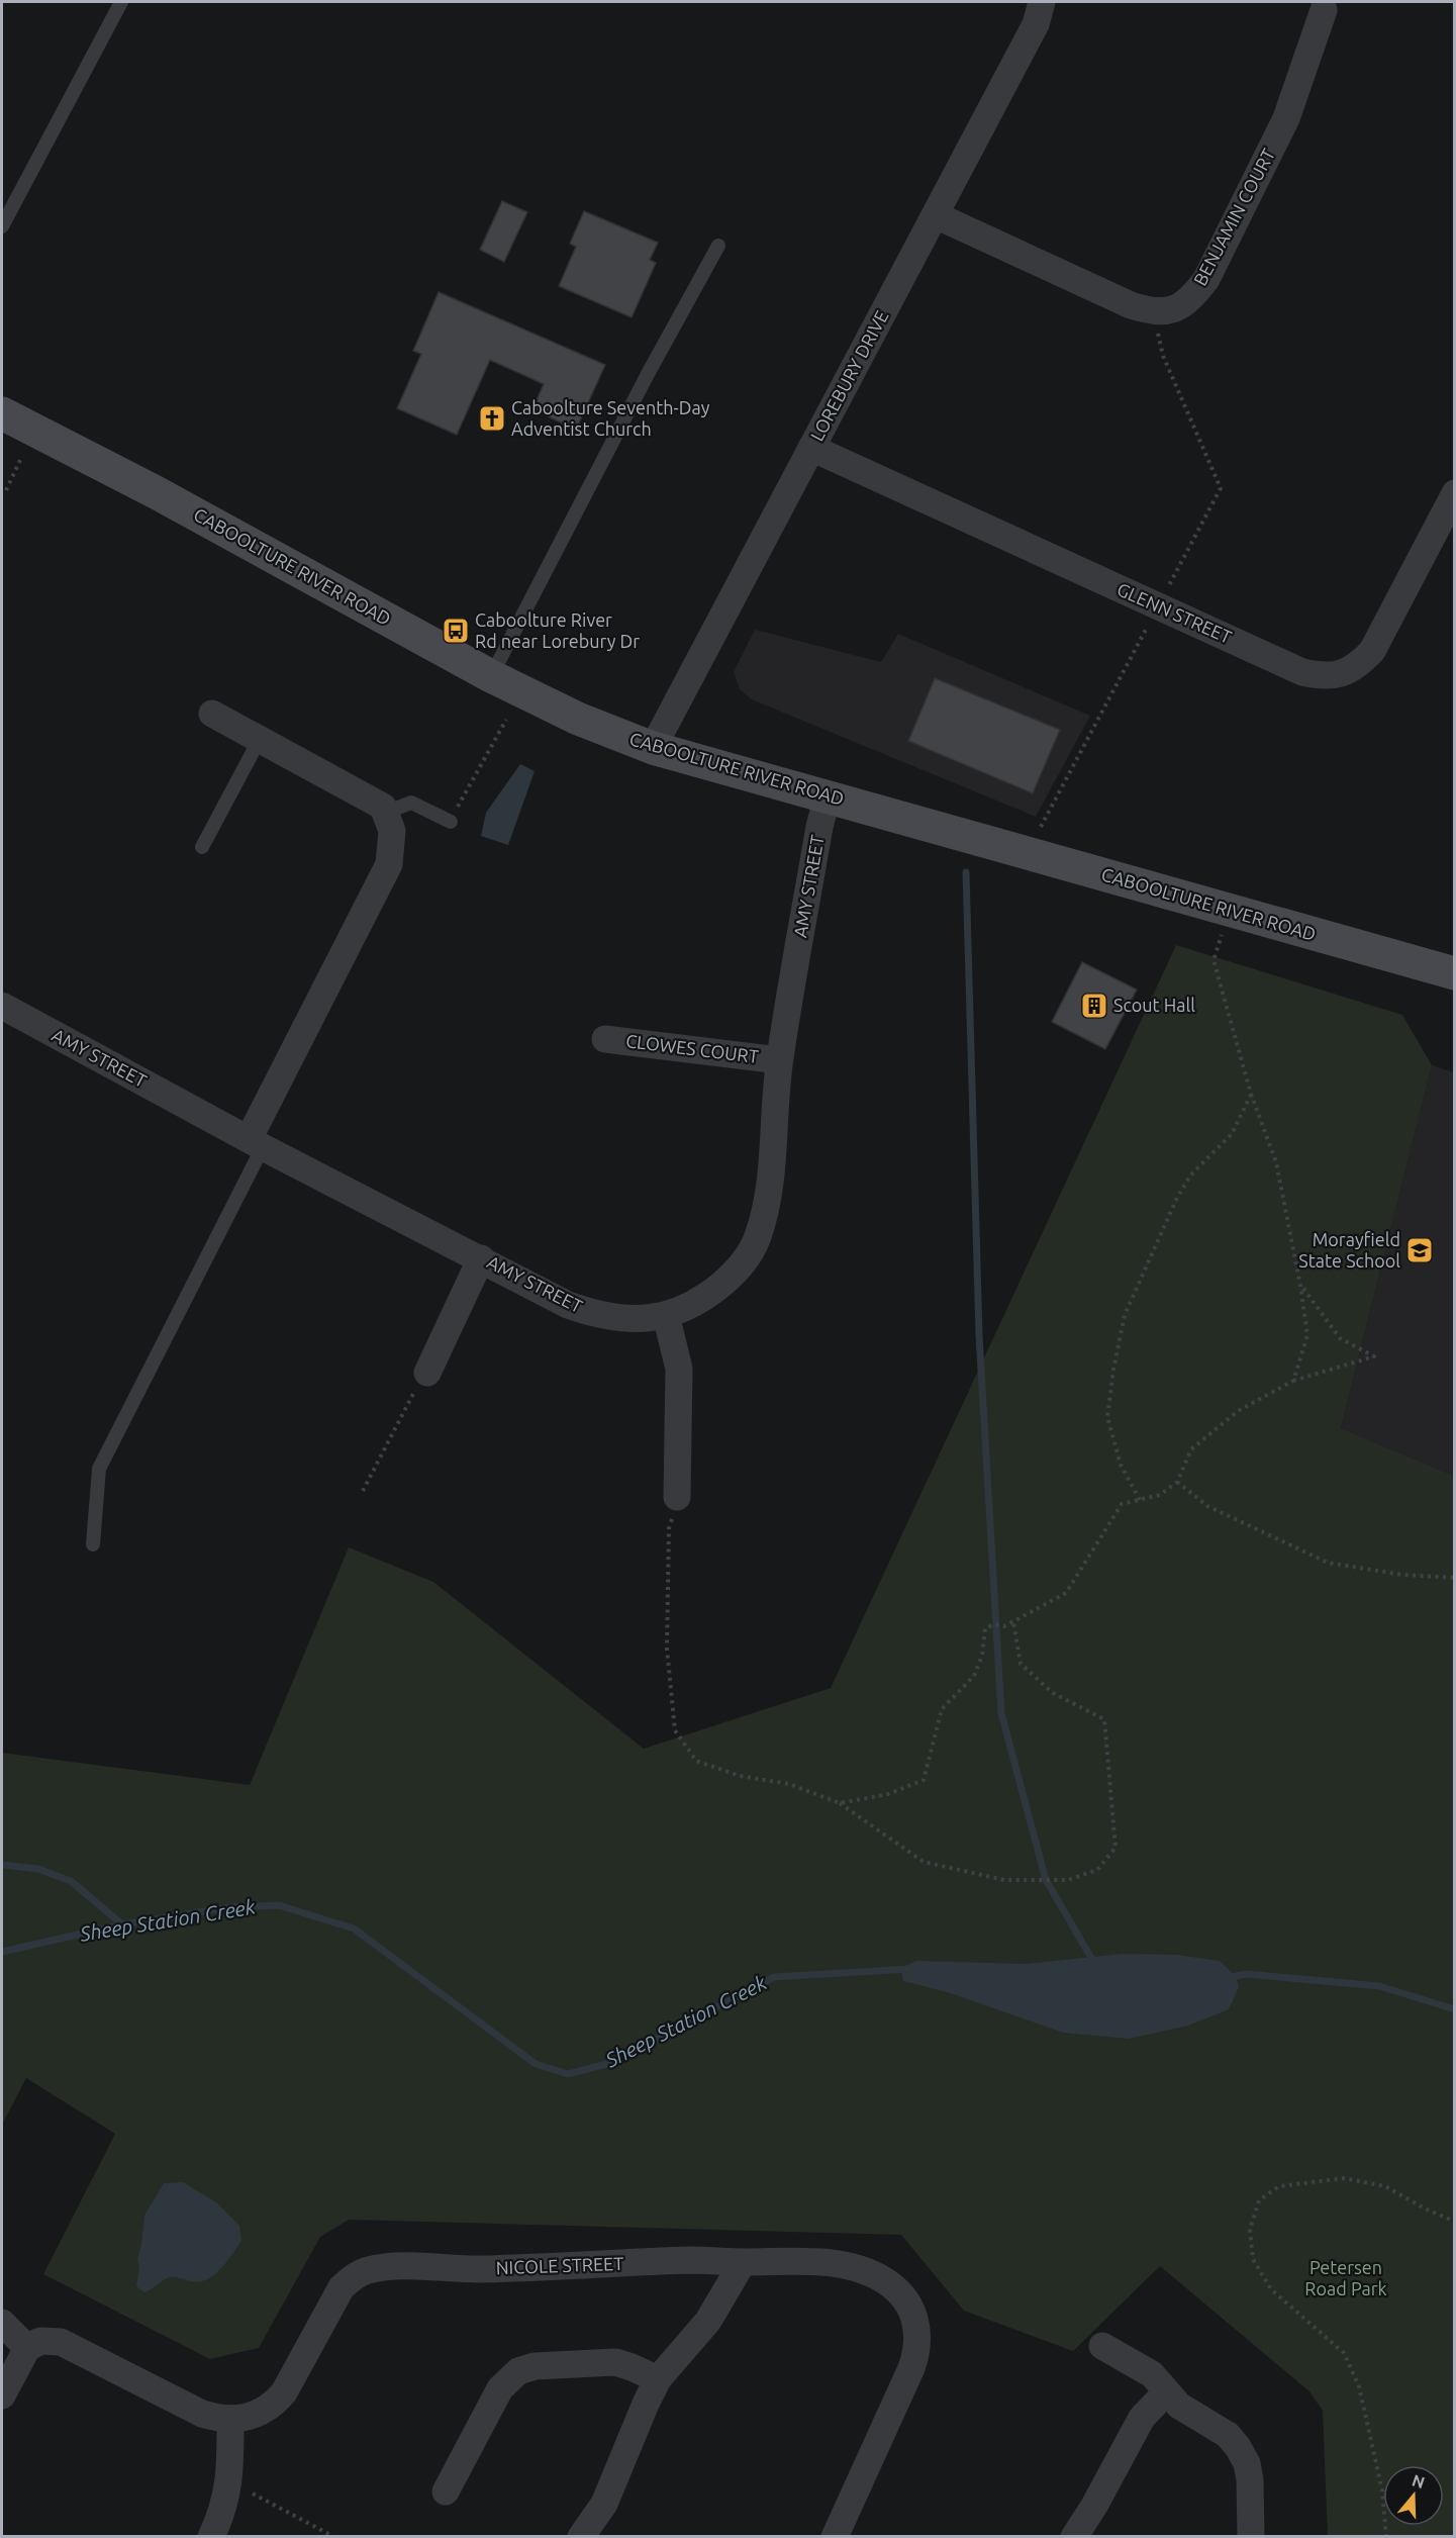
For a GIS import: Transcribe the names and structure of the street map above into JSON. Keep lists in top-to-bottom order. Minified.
{"streets":{"main road":["CABOOLTURE RIVER ROAD"],"street":["BENJAMIN COURT","LOREBURY DRIVE","GLENN STREET","AMY STREET","CLOWES COURT","NICOLE STREET"]},"crossings":[["BENJAMIN COURT","LOREBURY DRIVE"],["LOREBURY DRIVE","CABOOLTURE RIVER ROAD"],["LOREBURY DRIVE","GLENN STREET"],["CABOOLTURE RIVER ROAD","AMY STREET"],["AMY STREET","CLOWES COURT"]],"water":["Sheep Station Creek"],"parks":["Petersen Road Park"],"places":{"church":["Caboolture Seventh-Day Adventist Church"],"bus stop":["Caboolture River Rd near Lorebury Dr"],"building":["Scout Hall"],"school or university":["Morayfield State School"]},"north":"top"}
